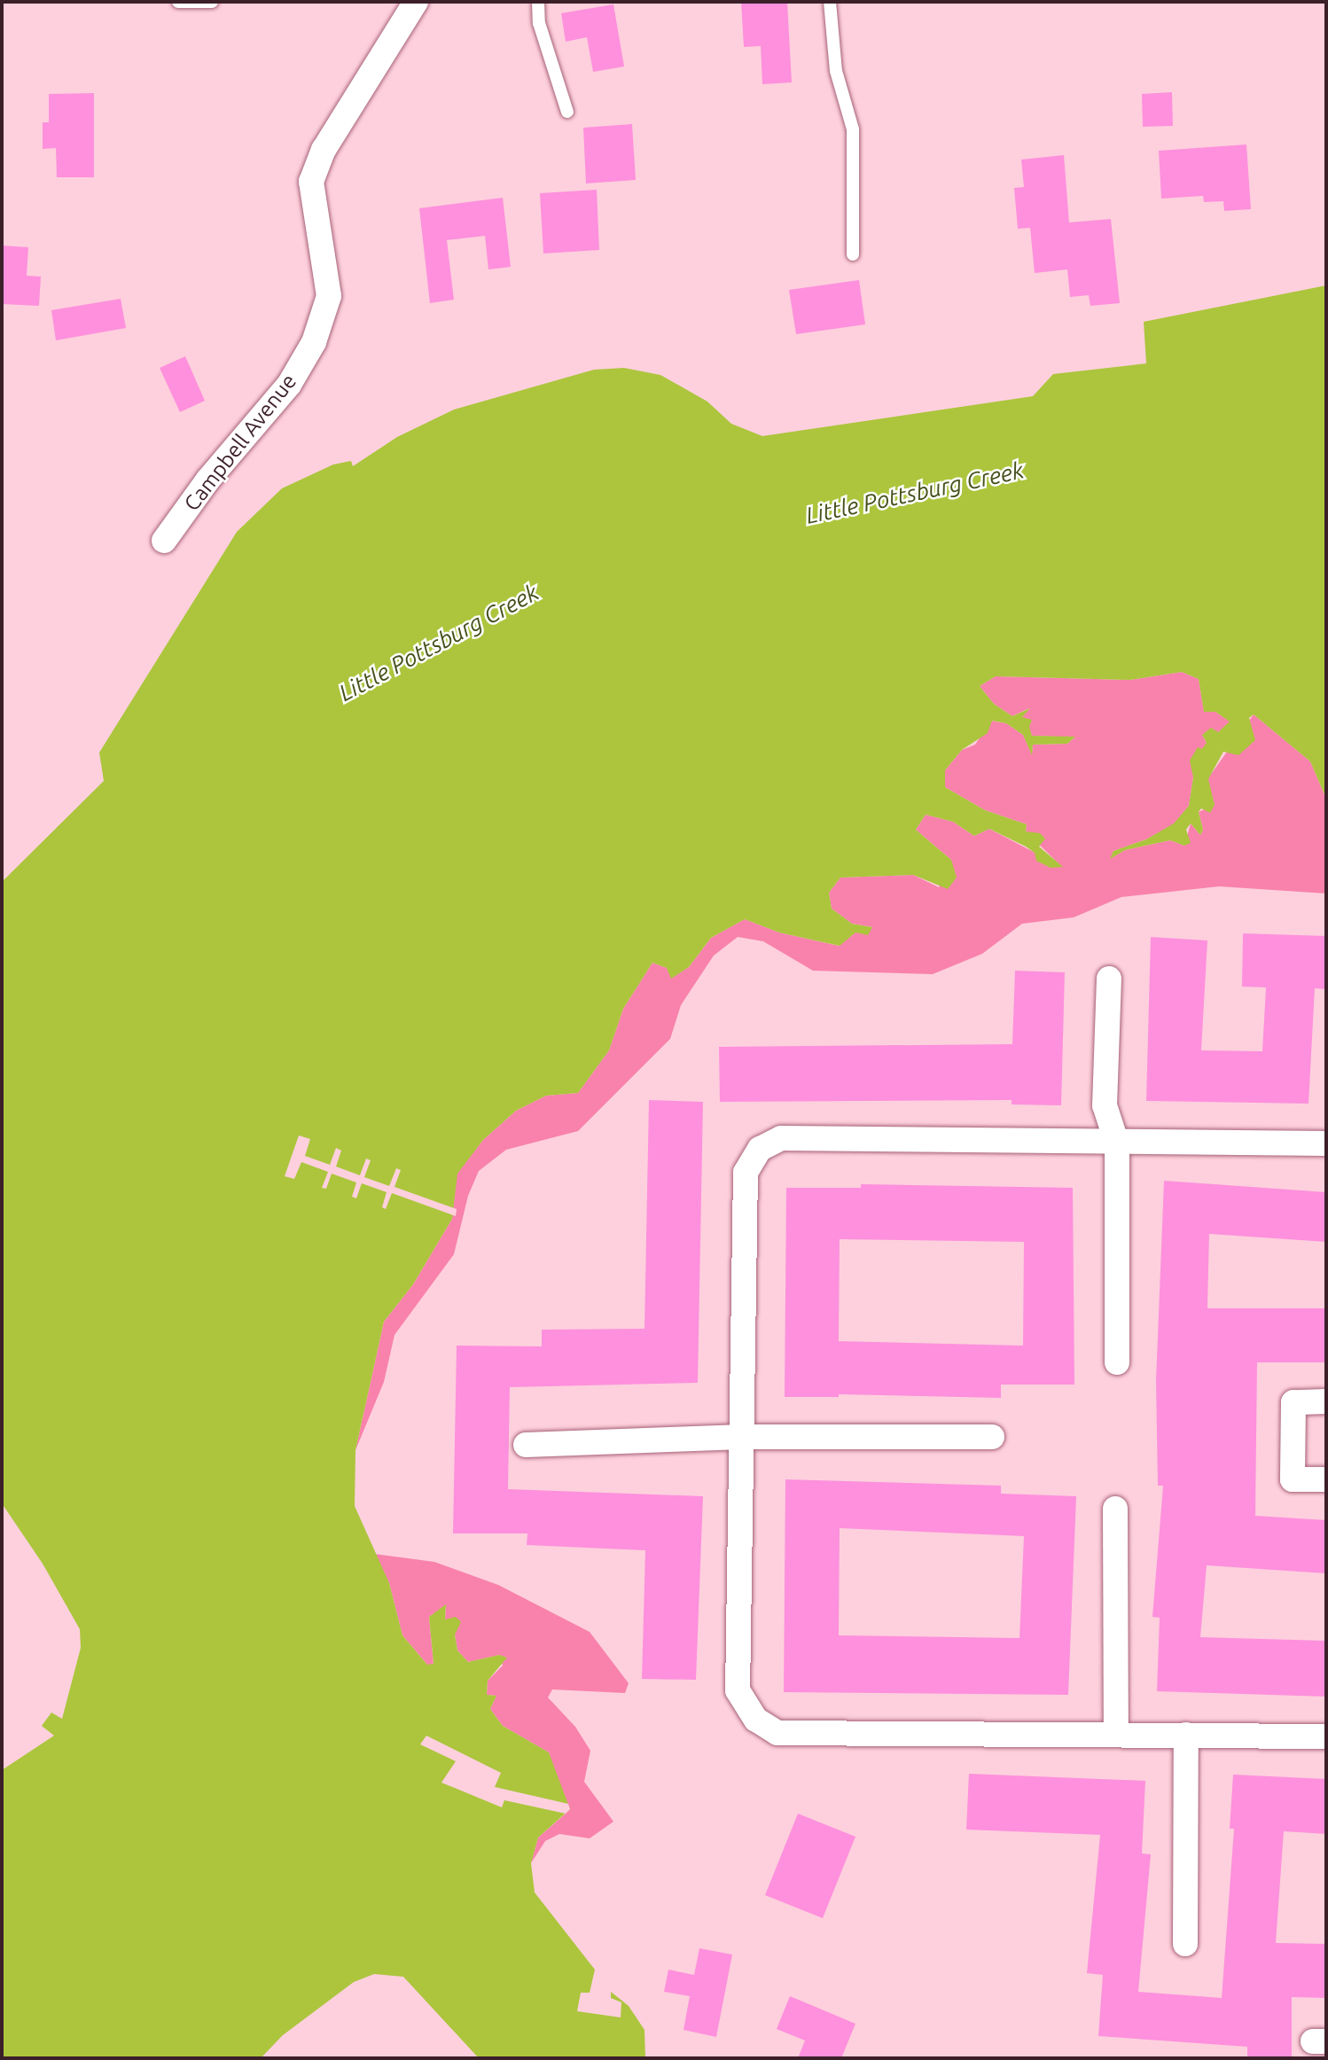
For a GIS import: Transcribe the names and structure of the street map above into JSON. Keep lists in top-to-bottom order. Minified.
{"streets":{"street":["Campbell Avenue"]},"water":["Little Pottsburg Creek"]}
